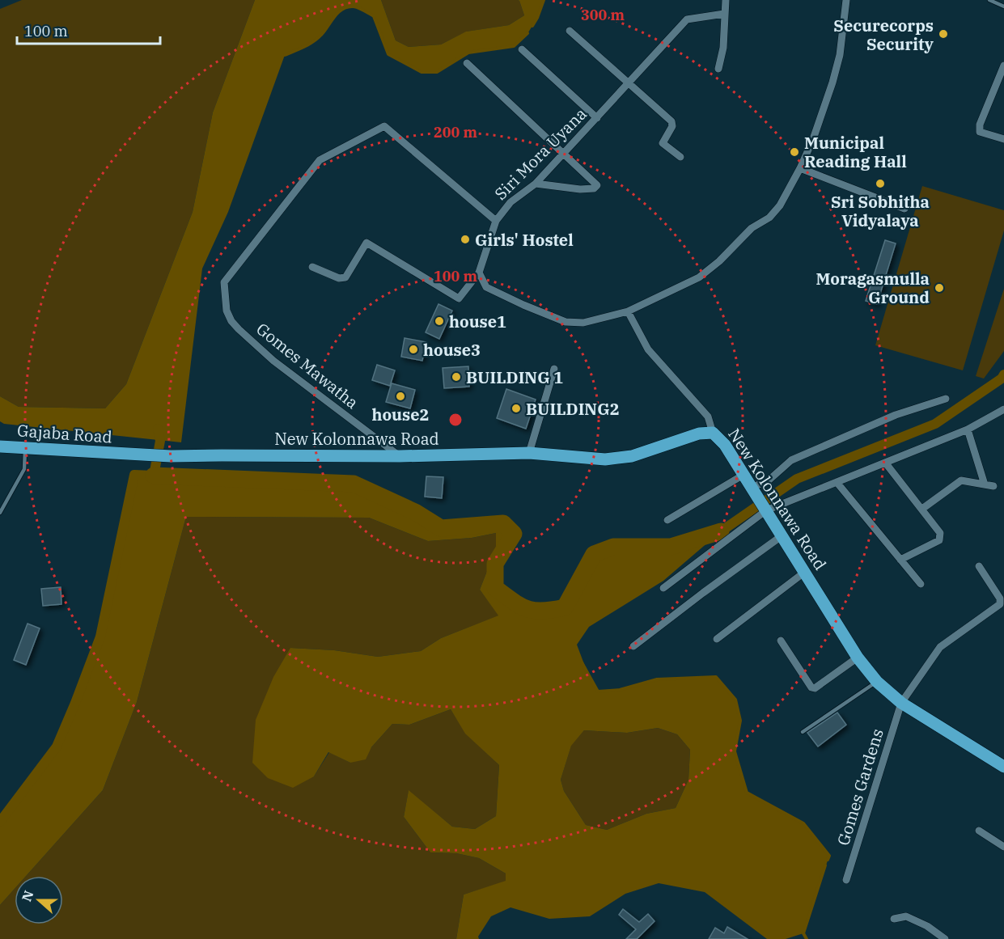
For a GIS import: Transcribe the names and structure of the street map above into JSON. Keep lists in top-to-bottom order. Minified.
{"streets":{"main road":["Gajaba Road","New Kolonnawa Road"],"street":["Siri Mora Uyana","Gomes Mawatha","Gomes Gardens"]},"crossings":[["Siri Mora Uyana","Gomes Mawatha"],["Gomes Mawatha","New Kolonnawa Road"],["Gajaba Road","New Kolonnawa Road"],["New Kolonnawa Road","Gomes Gardens"]],"places":["Securecorps Security","Municipal Reading Hall","Sri Sobhitha Vidyalaya","Girls' Hostel","Moragasmulla Ground","house1","house3","BUILDING 1","house2","BUILDING2"],"scale_bar":"100 m","north":"left","rings":["300 m","200 m","100 m"]}
